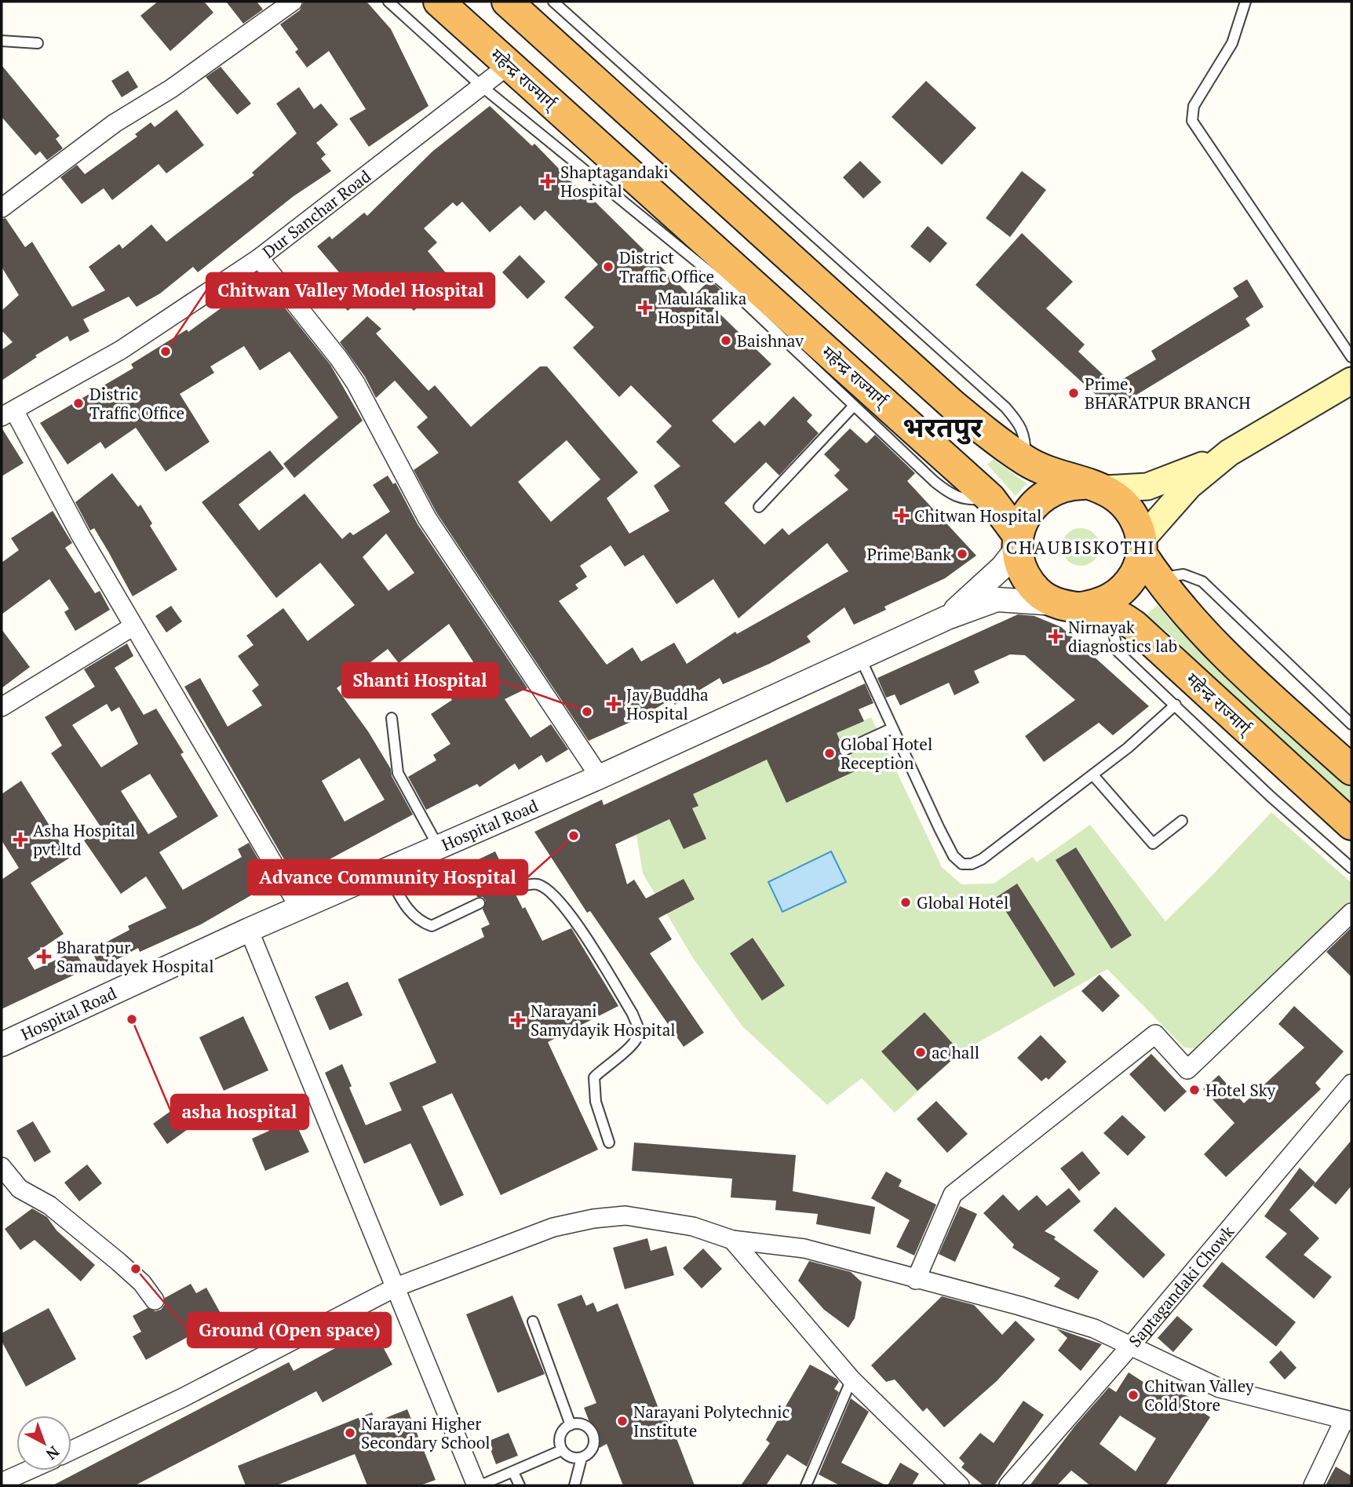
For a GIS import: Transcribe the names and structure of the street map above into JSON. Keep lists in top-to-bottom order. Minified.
{"streets":{"highway":["महेन्द्र राज्मार्ग्"],"street":["Dur Sanchar Road","Hospital Road","Saptagandaki Chowk"]},"crossings":[["महेन्द्र राज्मार्ग्","Dur Sanchar Road"],["महेन्द्र राज्मार्ग्","Hospital Road"]],"districts":["भरतपुर","CHAUBISKOTHI"],"places":{"health":["Shaptagandaki Hospital","Maulakalika Hospital","Chitwan Hospital","Nirnayak diagnostics lab","Jay Buddha Hospital","Asha Hospital pvt.ltd","Bharatpur Samaudayek Hospital","Narayani Samydayik Hospital"],"other":["District Traffic Office","Baishnav","Chitwan Valley Model Hospital","Prime, BHARATPUR BRANCH","Distric Traffic Office","Prime Bank","Shanti Hospital","Global Hotel Reception","Advance Community Hospital","Global Hotel","asha hospital","ac hall","Hotel Sky","Ground (Open space)","Chitwan Valley Cold Store","Narayani Polytechnic Institute","Narayani Higher Secondary School"]},"north":"bottom right"}
